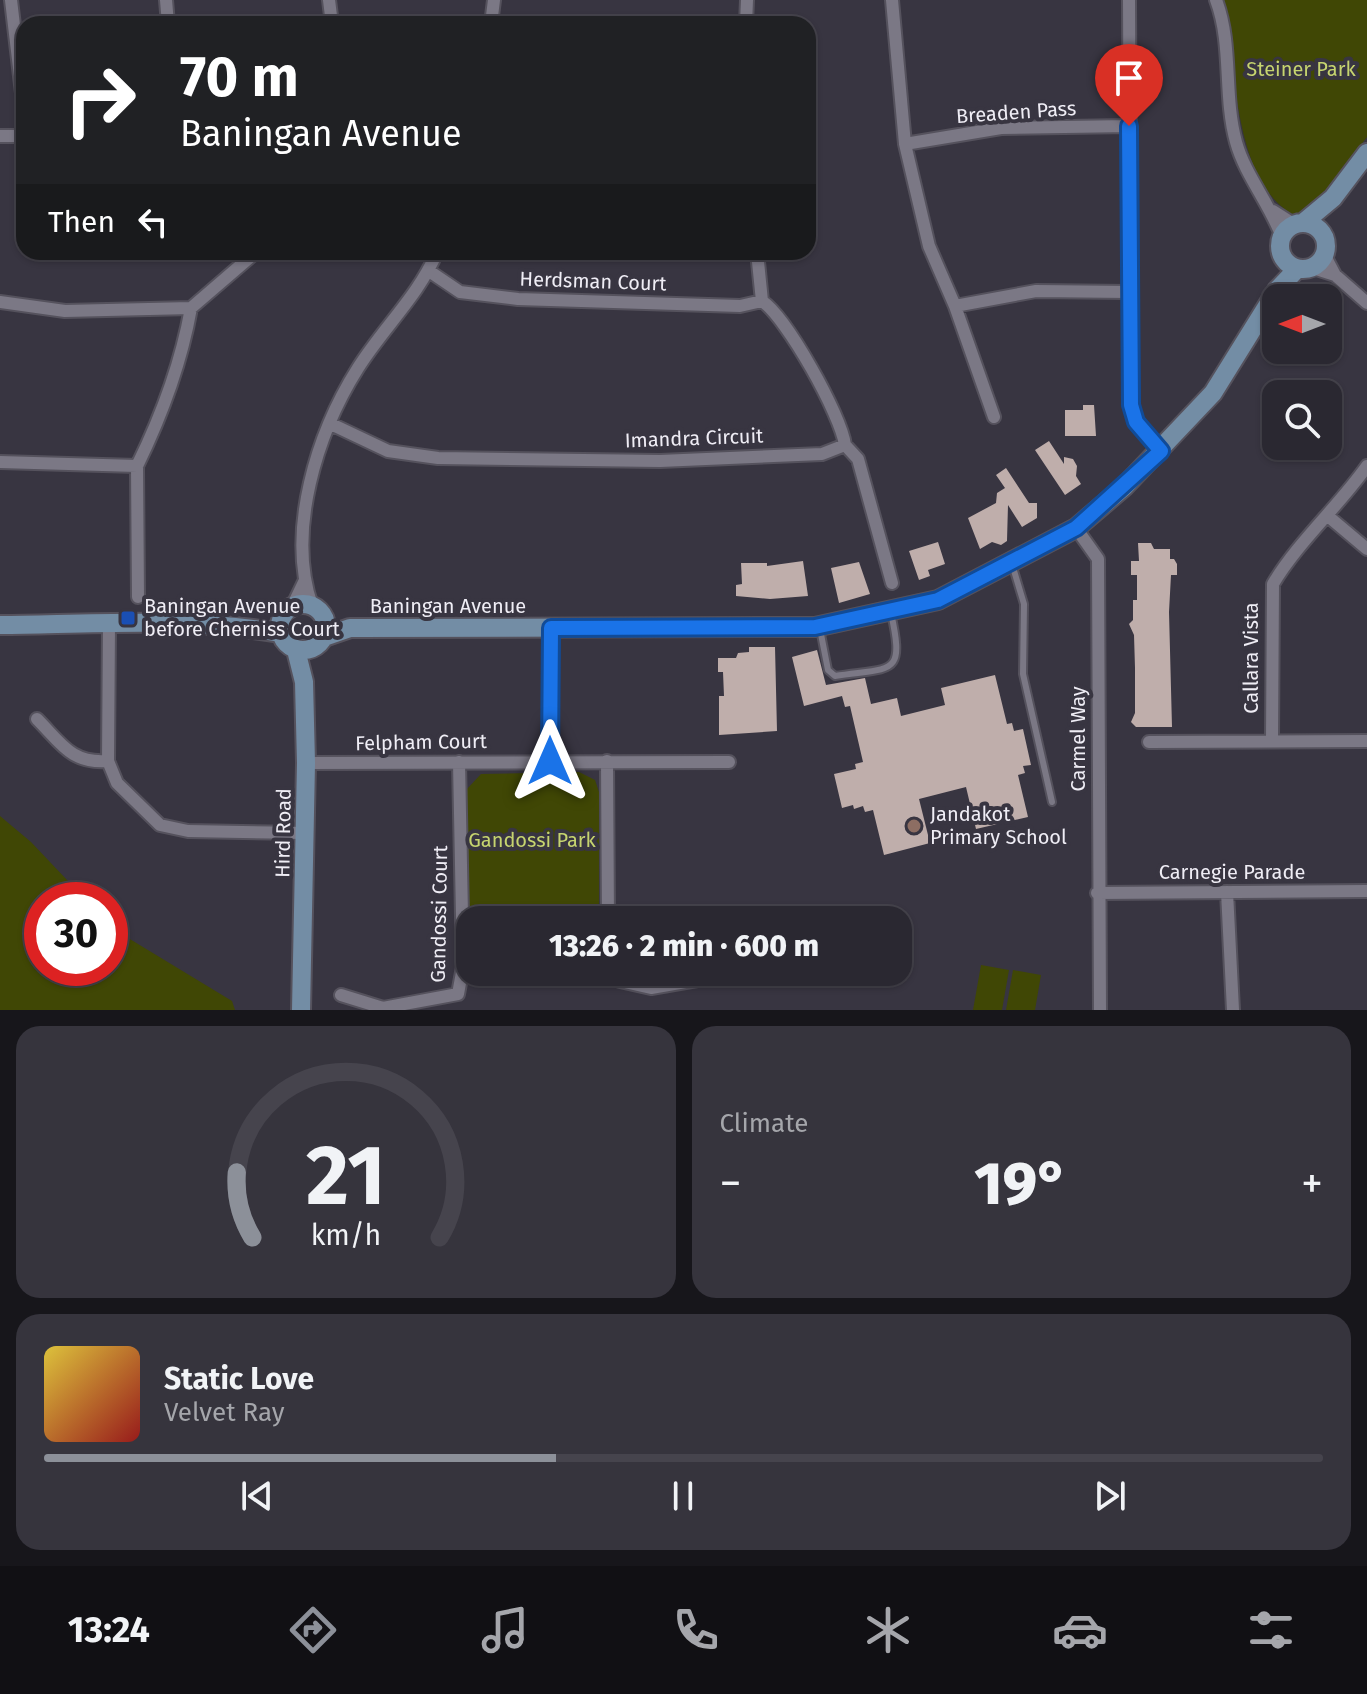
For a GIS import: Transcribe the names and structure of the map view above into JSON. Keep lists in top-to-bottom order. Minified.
{"streets":{"street":["Breaden Pass","Herdsman Court","Imandra Circuit","Baningan Avenue","Callara Vista","Carmel Way","Felpham Court","Hird Road","Carnegie Parade","Gandossi Court"]},"crossings":[["Baningan Avenue","Carmel Way"],["Baningan Avenue","Hird Road"],["Carmel Way","Carnegie Parade"],["Felpham Court","Hird Road"],["Felpham Court","Gandossi Court"]],"parks":["Steiner Park","Gandossi Park"],"places":{"transit":["Baningan Avenue before Cherniss Court"],"other":["Jandakot Primary School"]},"north":"left","page":{"turn":["70 m","Baningan Avenue"],"then":"Then","limit":"30","trip":"13:26 · 2 min · 600 m","tile":"Climate","heat":["−","19°","+"],"song":["Static Love","Velvet Ray"],"tabs":"13:24","gauge":["21","km/h"]}}
